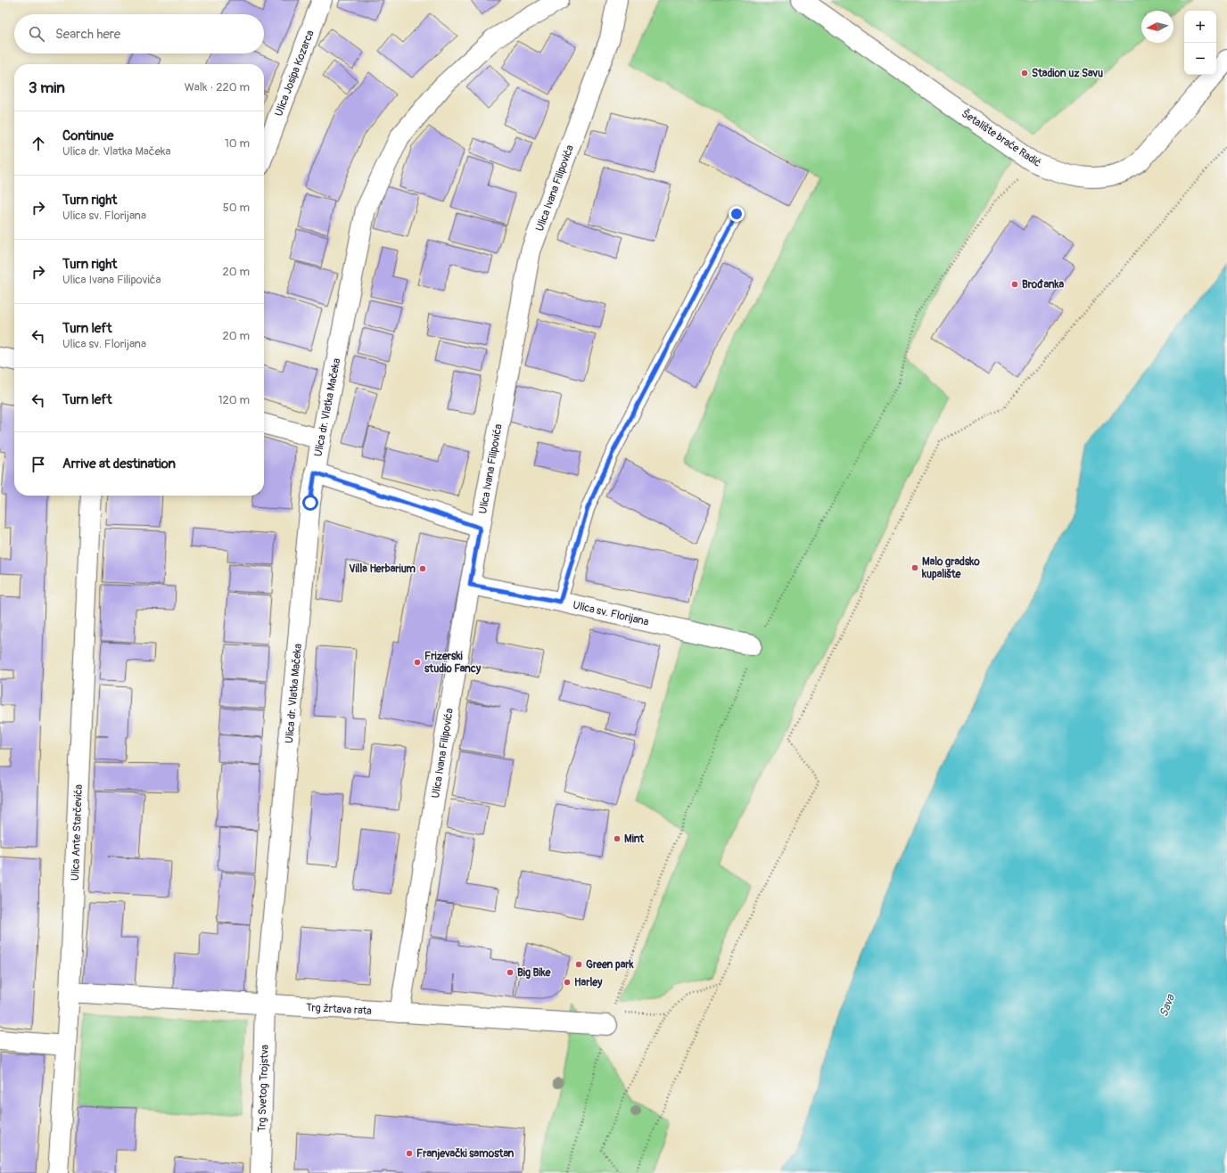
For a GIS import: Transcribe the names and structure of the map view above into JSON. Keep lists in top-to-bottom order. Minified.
{"streets":{"street":["Ulica Josipa Kozarca","Šetalište braće Radić","Ulica Ivana Filipovića","Ulica dr. Vlatka Mačeka","Ulica sv. Florijana","Ulica Ante Starčevića","Trg žrtava rata","Trg Svetog Trojstva"]},"crossings":[["Ulica Ivana Filipovića","Ulica sv. Florijana"],["Ulica Ivana Filipovića","Trg žrtava rata"],["Ulica dr. Vlatka Mačeka","Trg žrtava rata"],["Ulica dr. Vlatka Mačeka","Trg Svetog Trojstva"],["Ulica Ante Starčevića","Trg žrtava rata"],["Trg žrtava rata","Trg Svetog Trojstva"]],"water":["Sava"],"places":["Stadion uz Savu","Brođanka","Malo gradsko kupalište","Villa Herbarium","Frizerski studio Fancy","Mint","Green park","Big Bike","Harley","Franjevački samostan"],"north":"left","page":{"map_buttons":["+","−"],"search":"Search here","heading":["3 min","Walk · 220 m"],"list":[["Continue","Ulica dr. Vlatka Mačeka","10 m"],["Turn right","Ulica sv. Florijana","50 m"],["Turn right","Ulica Ivana Filipovića","20 m"],["Turn left","Ulica sv. Florijana","20 m"],["Turn left","120 m"],"Arrive at destination"]}}
